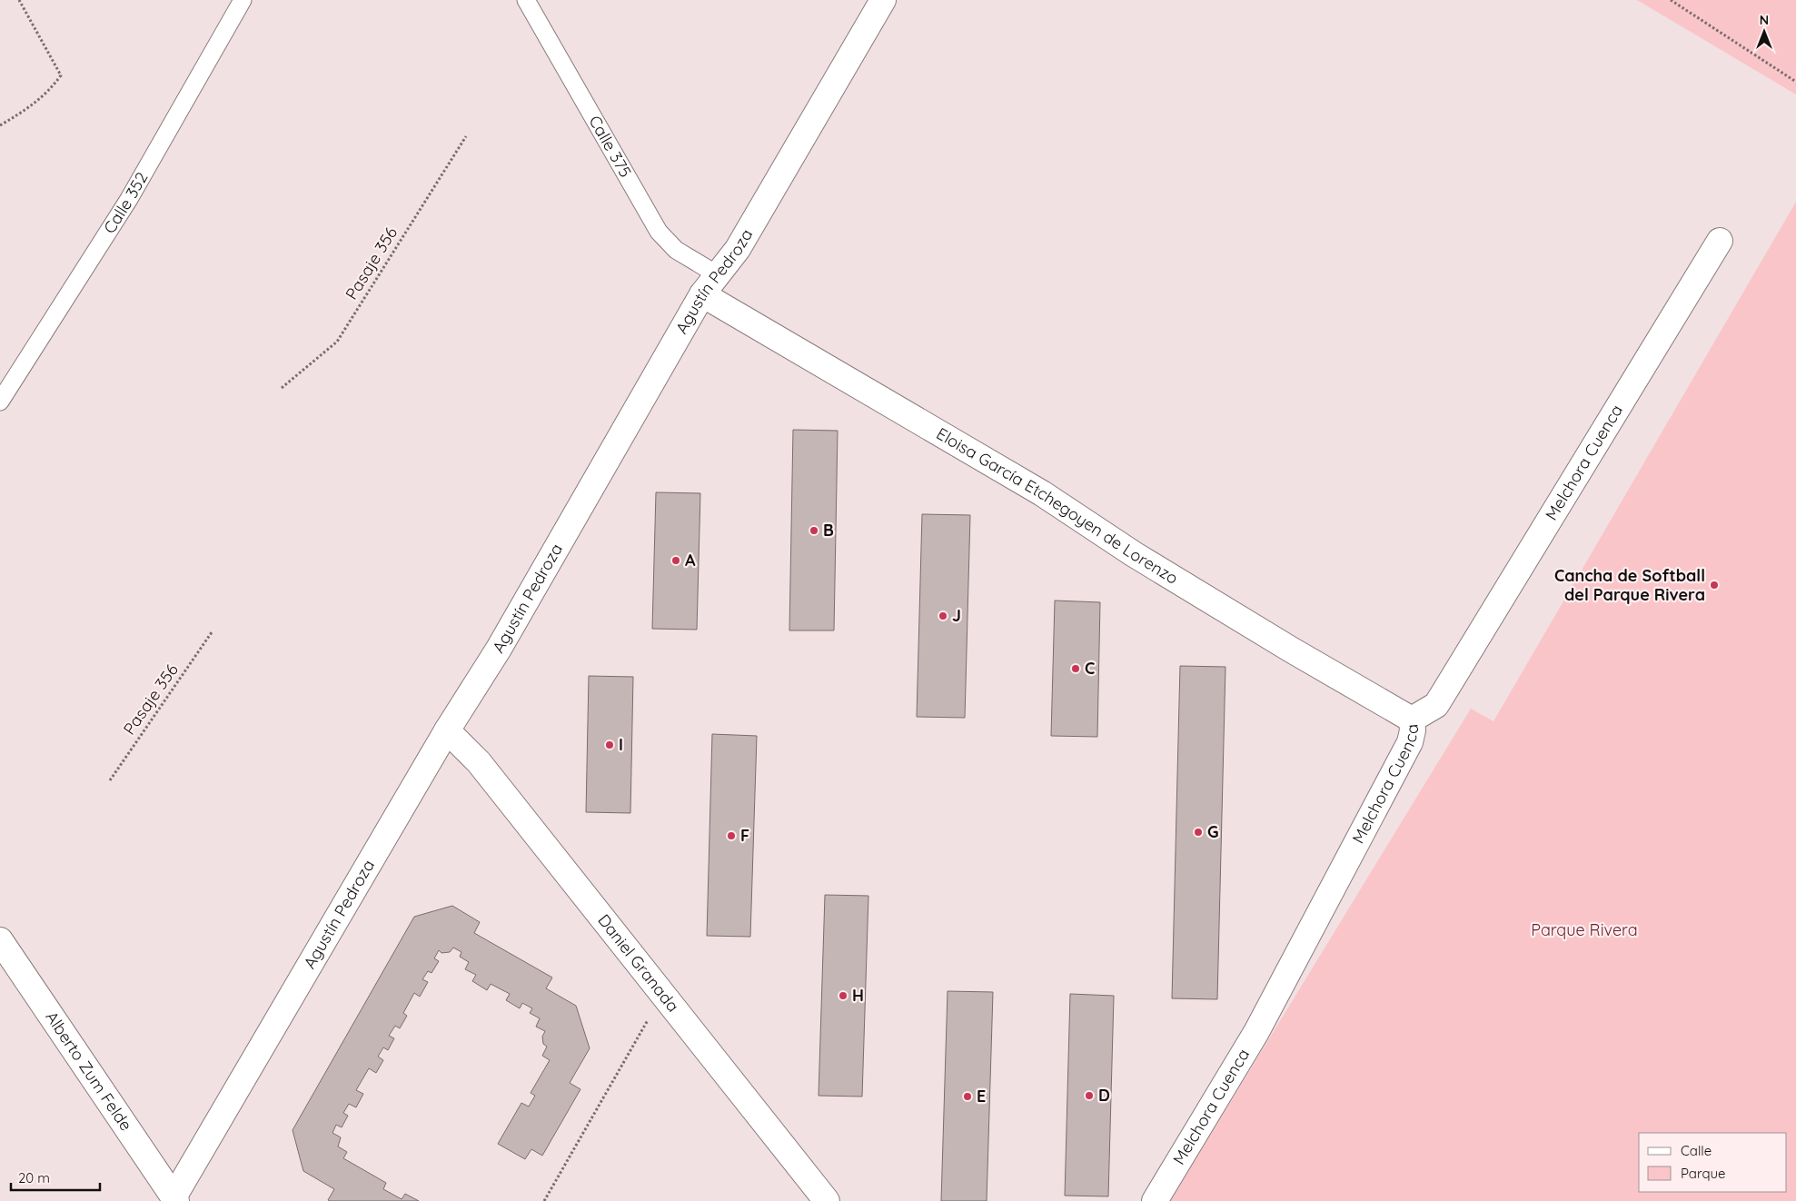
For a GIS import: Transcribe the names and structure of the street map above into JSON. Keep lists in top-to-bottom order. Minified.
{"streets":{"street":["Agustín Pedroza","Melchora Cuenca","Eloisa García Etchegoyen de Lorenzo","Daniel Granada","Alberto Zum Felde"],"lane":["Calle 375","Calle 352"],"path":["Pasaje 356"]},"crossings":[["Calle 375","Agustín Pedroza"],["Agustín Pedroza","Eloisa García Etchegoyen de Lorenzo"],["Agustín Pedroza","Daniel Granada"],["Agustín Pedroza","Alberto Zum Felde"],["Melchora Cuenca","Eloisa García Etchegoyen de Lorenzo"]],"parks":["Parque Rivera"],"places":["B","A","Cancha de Softball del Parque Rivera","J","C","I","G","F","H","D","E"],"legend":["Calle","Parque"],"scale_bar":"20 m","north":"top"}
